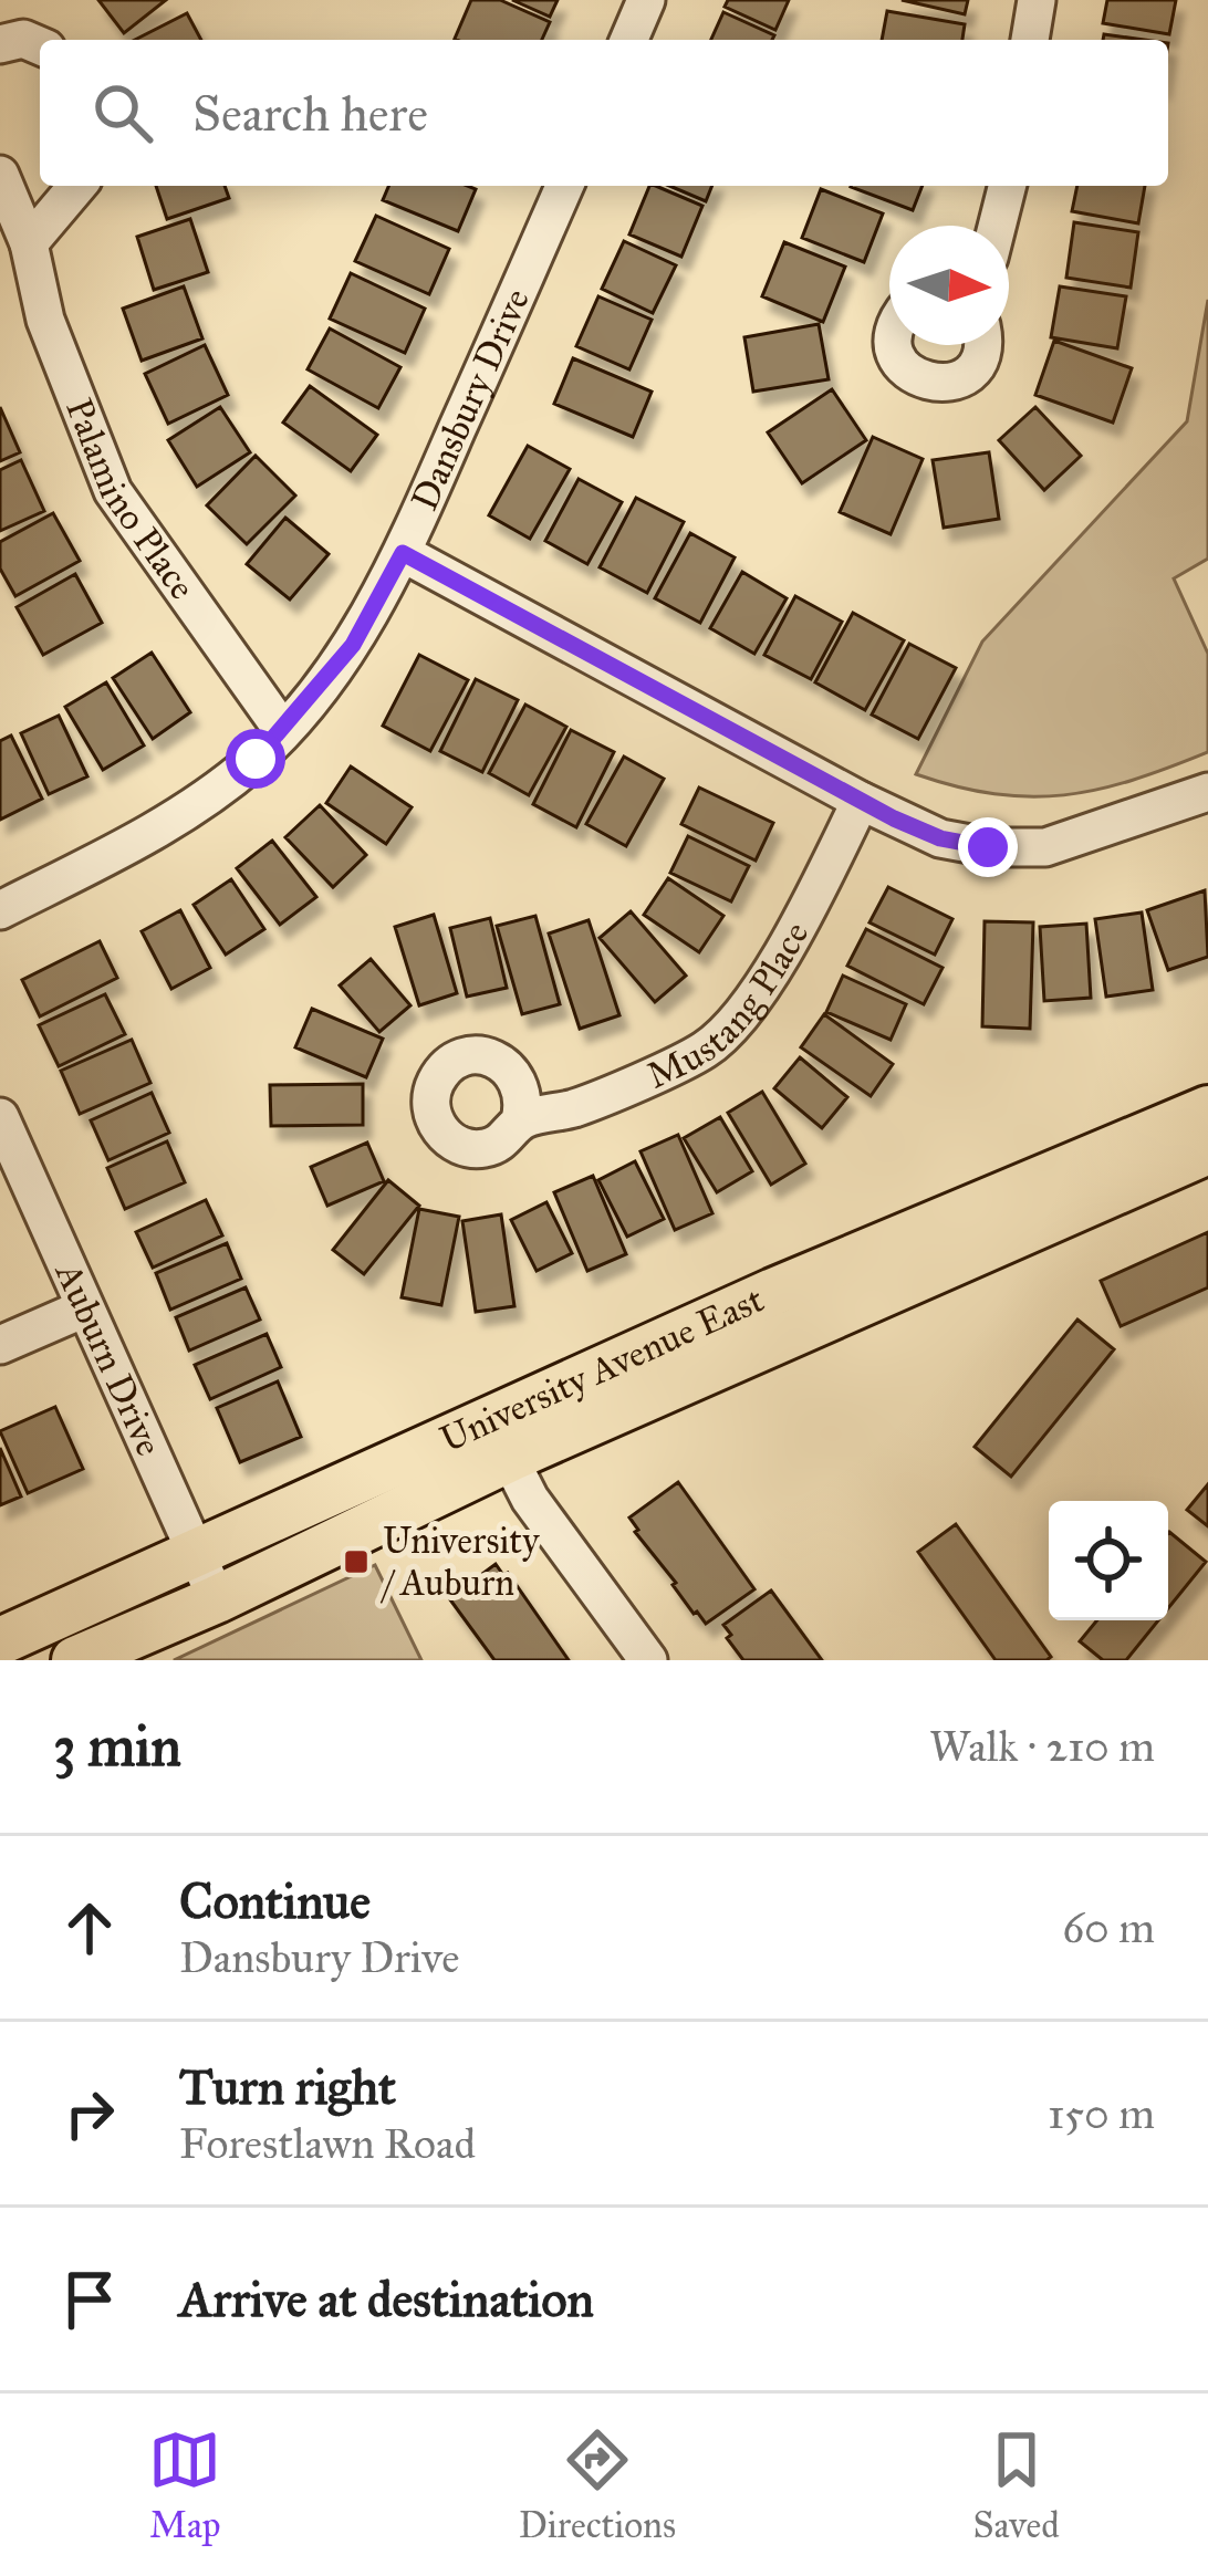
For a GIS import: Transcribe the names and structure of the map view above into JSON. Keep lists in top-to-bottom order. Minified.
{"streets":{"main road":["University Avenue East"],"street":["Dansbury Drive","Palamino Place","Mustang Place","Auburn Drive"]},"crossings":[["Dansbury Drive","Palamino Place"],["Auburn Drive","University Avenue East"]],"places":{"transit":["University / Auburn"]},"north":"right","page":{"search":"Search here","heading":["3 min","Walk · 210 m"],"list":[["Continue","Dansbury Drive","60 m"],["Turn right","Forestlawn Road","150 m"],"Arrive at destination"],"nav":["Map","Directions","Saved"]}}
